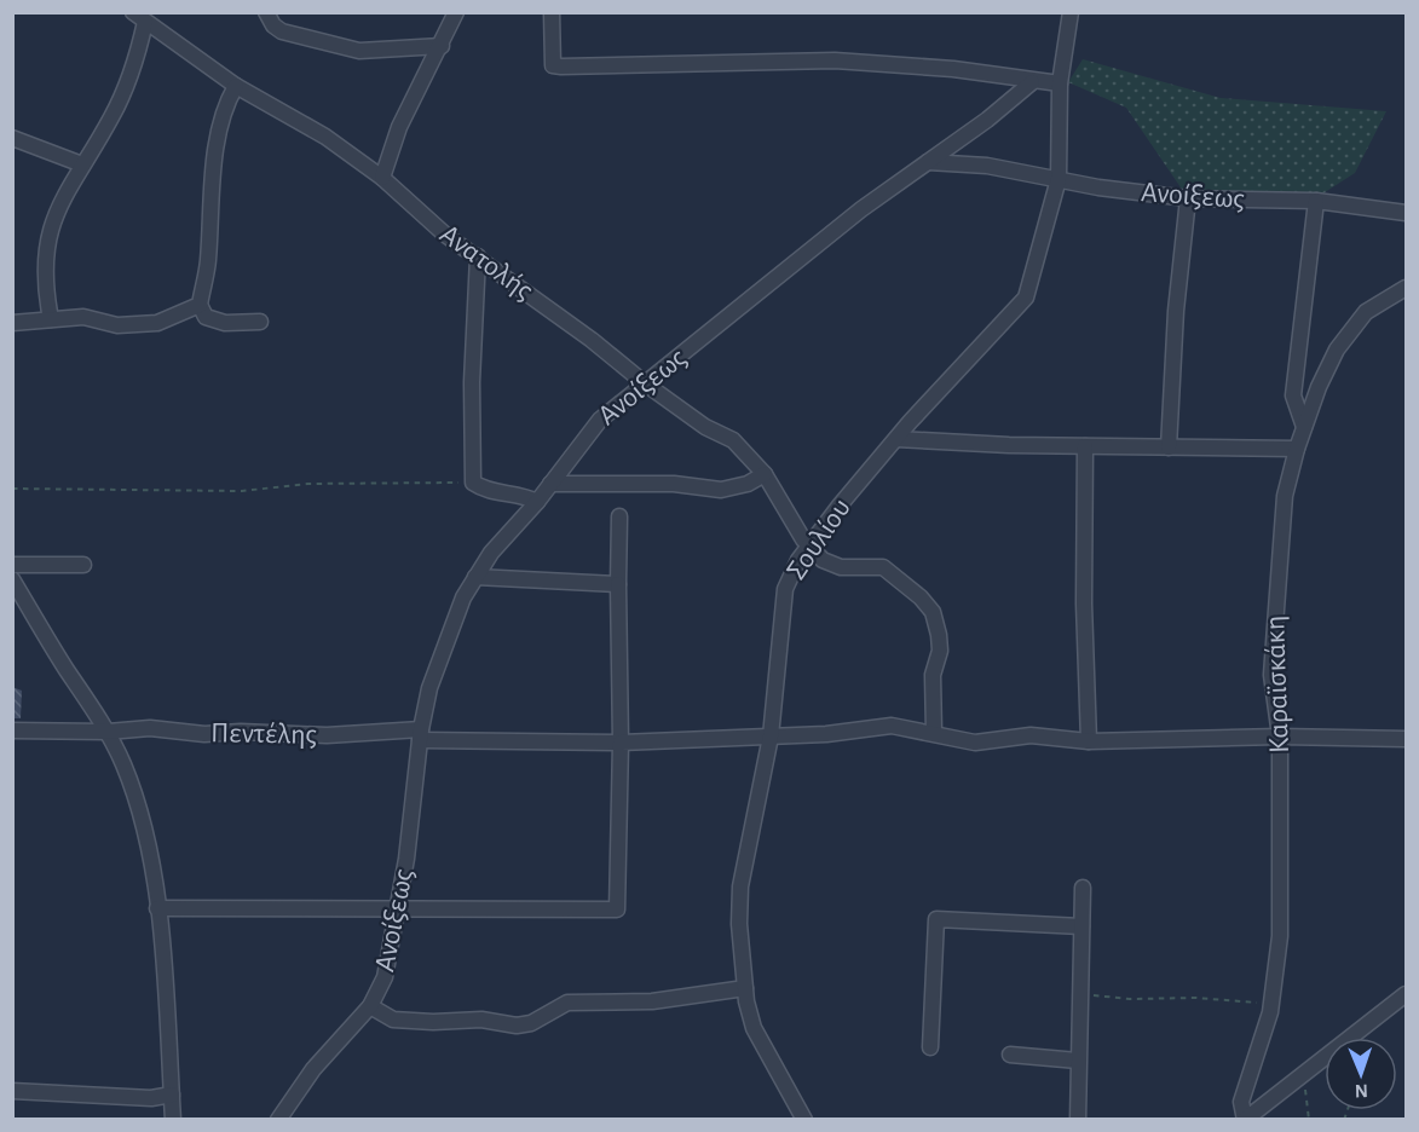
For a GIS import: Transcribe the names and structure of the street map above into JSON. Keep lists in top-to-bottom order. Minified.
{"streets":{"street":["Ανοίξεως","Ανατολής","Σουλίου","Καραϊσκάκη","Πεντέλης"]},"crossings":[["Ανοίξεως","Ανατολής"],["Ανοίξεως","Σουλίου"],["Ανοίξεως","Πεντέλης"],["Ανατολής","Σουλίου"],["Σουλίου","Πεντέλης"],["Καραϊσκάκη","Πεντέλης"]],"north":"bottom"}
